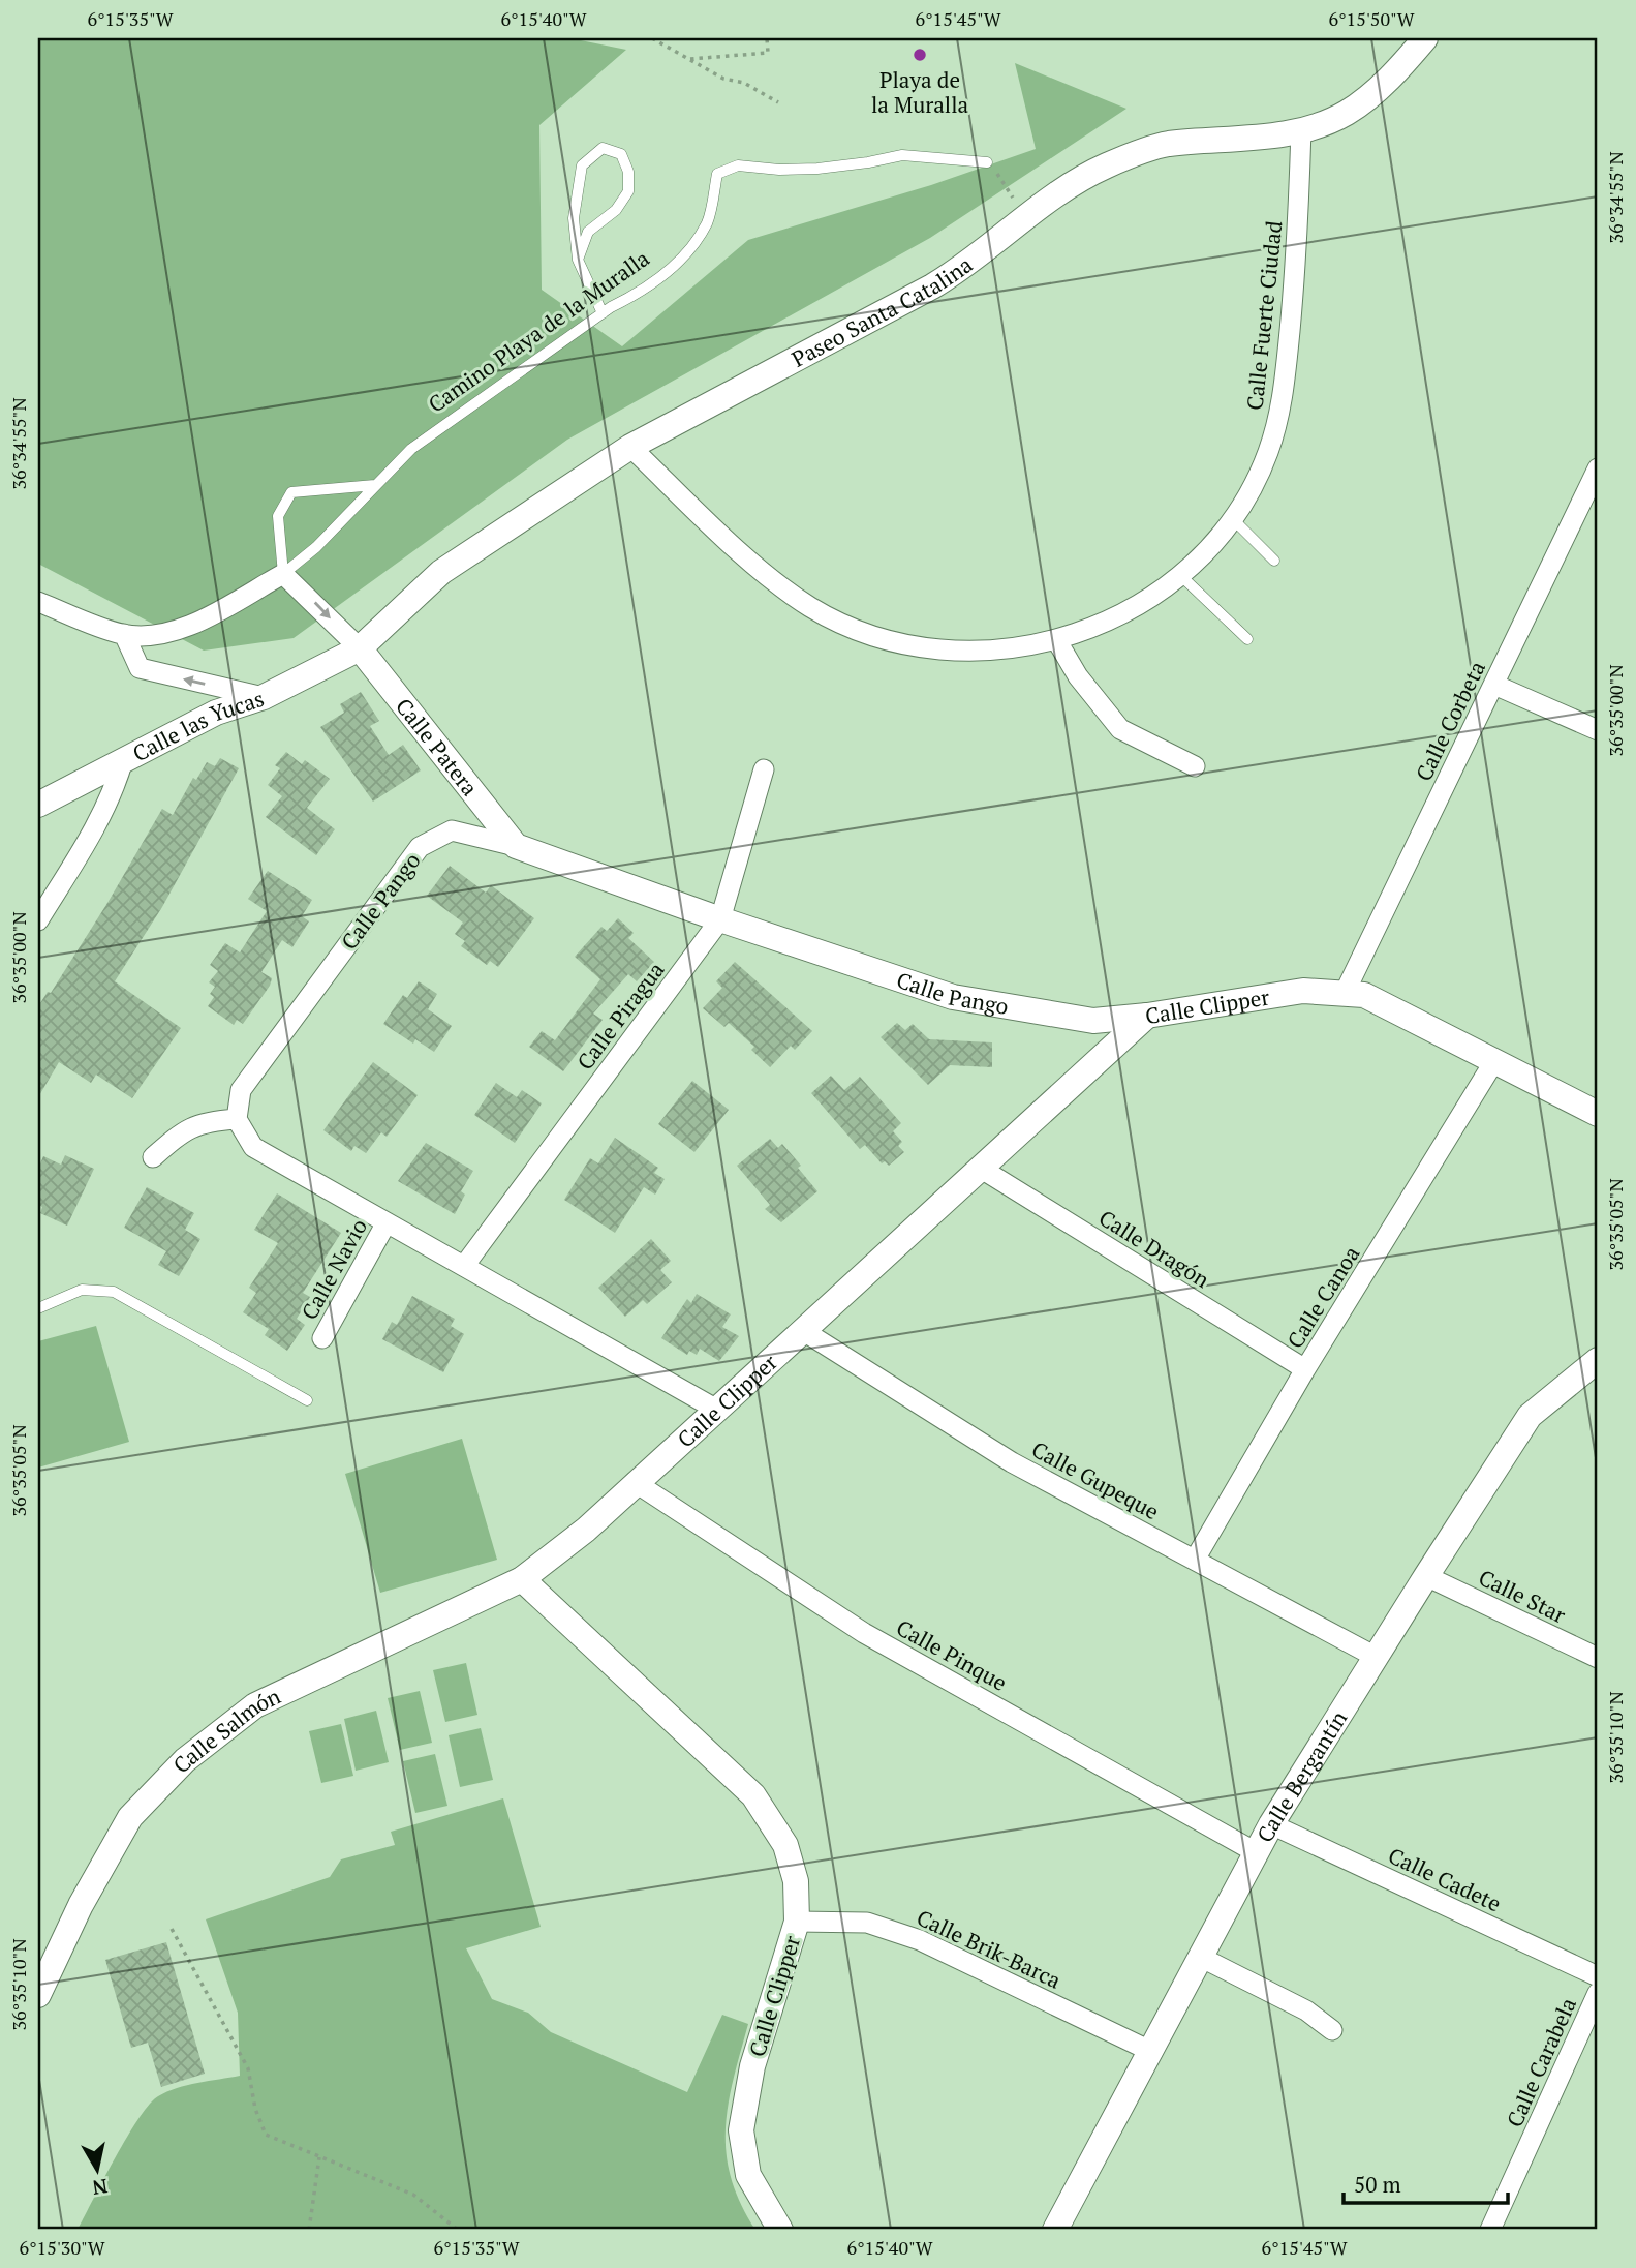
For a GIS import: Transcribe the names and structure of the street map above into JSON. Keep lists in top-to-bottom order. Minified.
{"streets":{"street":["Paseo Santa Catalina","Calle Fuerte Ciudad","Camino Playa de la Muralla","Calle Corbeta","Calle las Yucas","Calle Patera","Calle Pango","Calle Clipper","Calle Piragua","Calle Dragón","Calle Navio","Calle Canoa","Calle Gupeque","Calle Star","Calle Pinque","Calle Salmón","Calle Bergantín","Calle Cadete","Calle Brik-Barca","Calle Carabela"]},"crossings":[["Paseo Santa Catalina","Calle Fuerte Ciudad"],["Paseo Santa Catalina","Calle las Yucas"],["Paseo Santa Catalina","Calle Patera"],["Calle Corbeta","Calle Clipper"],["Calle las Yucas","Calle Patera"],["Calle Patera","Calle Pango"],["Calle Pango","Calle Clipper"],["Calle Pango","Calle Piragua"],["Calle Clipper","Calle Dragón"],["Calle Clipper","Calle Canoa"],["Calle Clipper","Calle Gupeque"],["Calle Clipper","Calle Pinque"],["Calle Clipper","Calle Salmón"],["Calle Clipper","Calle Brik-Barca"],["Calle Dragón","Calle Canoa"],["Calle Canoa","Calle Gupeque"],["Calle Gupeque","Calle Bergantín"],["Calle Star","Calle Bergantín"],["Calle Pinque","Calle Bergantín"],["Calle Bergantín","Calle Cadete"],["Calle Bergantín","Calle Brik-Barca"]],"places":["Playa de la Muralla"],"scale_bar":"50 m","north":"bottom","coordinates":["6°15'35\"W","6°15'40\"W","6°15'45\"W","6°15'50\"W","36°34'55\"N","36°35'00\"N","36°35'05\"N","36°35'10\"N","6°15'30\"W"]}
